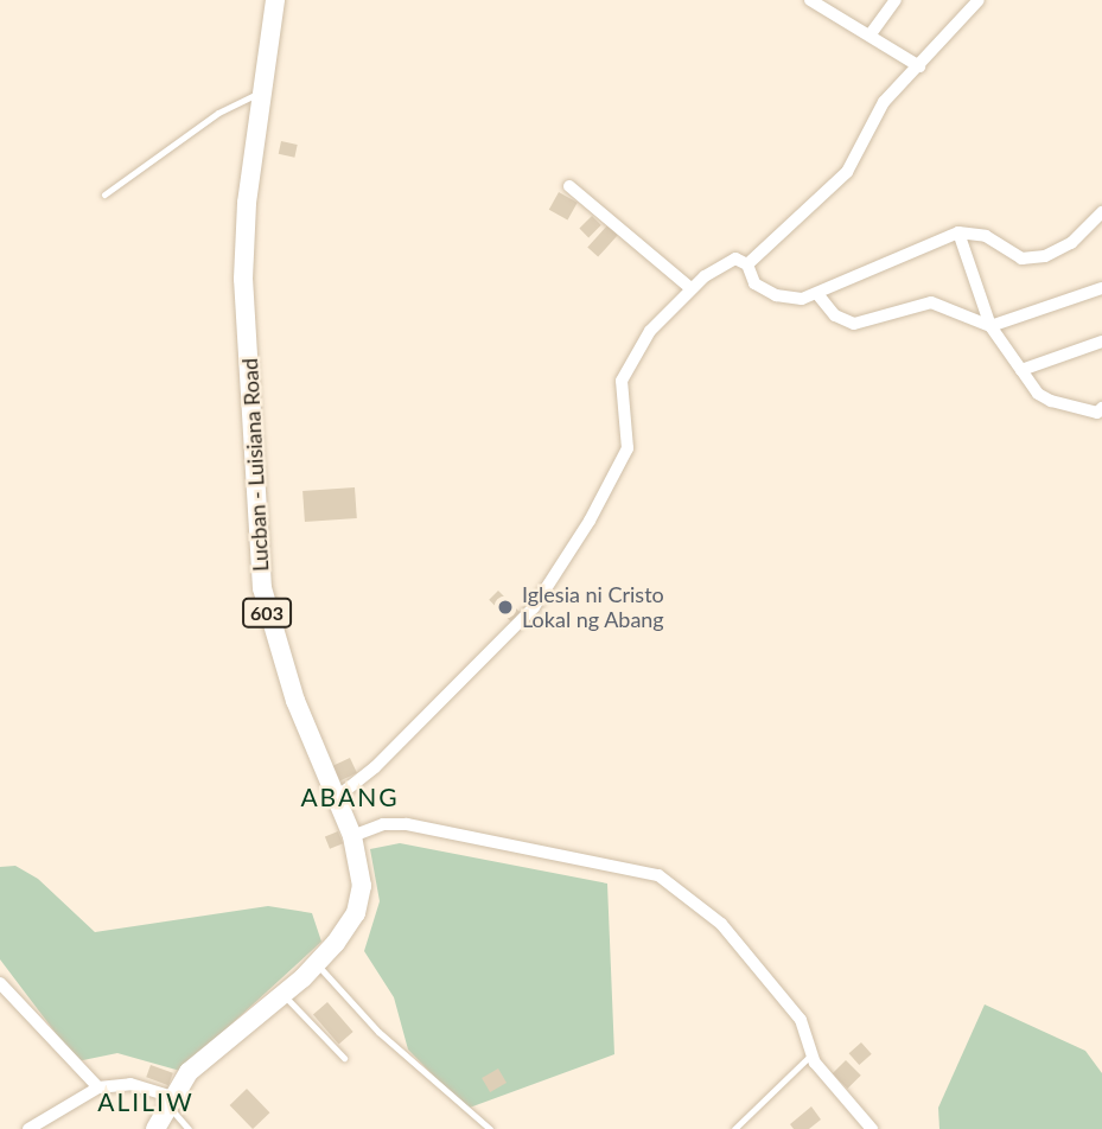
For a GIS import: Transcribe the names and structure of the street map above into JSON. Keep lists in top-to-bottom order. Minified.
{"streets":{"main road":["Lucban - Luisiana Road","603"]},"districts":["ABANG","ALILIW"],"places":["Iglesia ni Cristo Lokal ng Abang"]}
